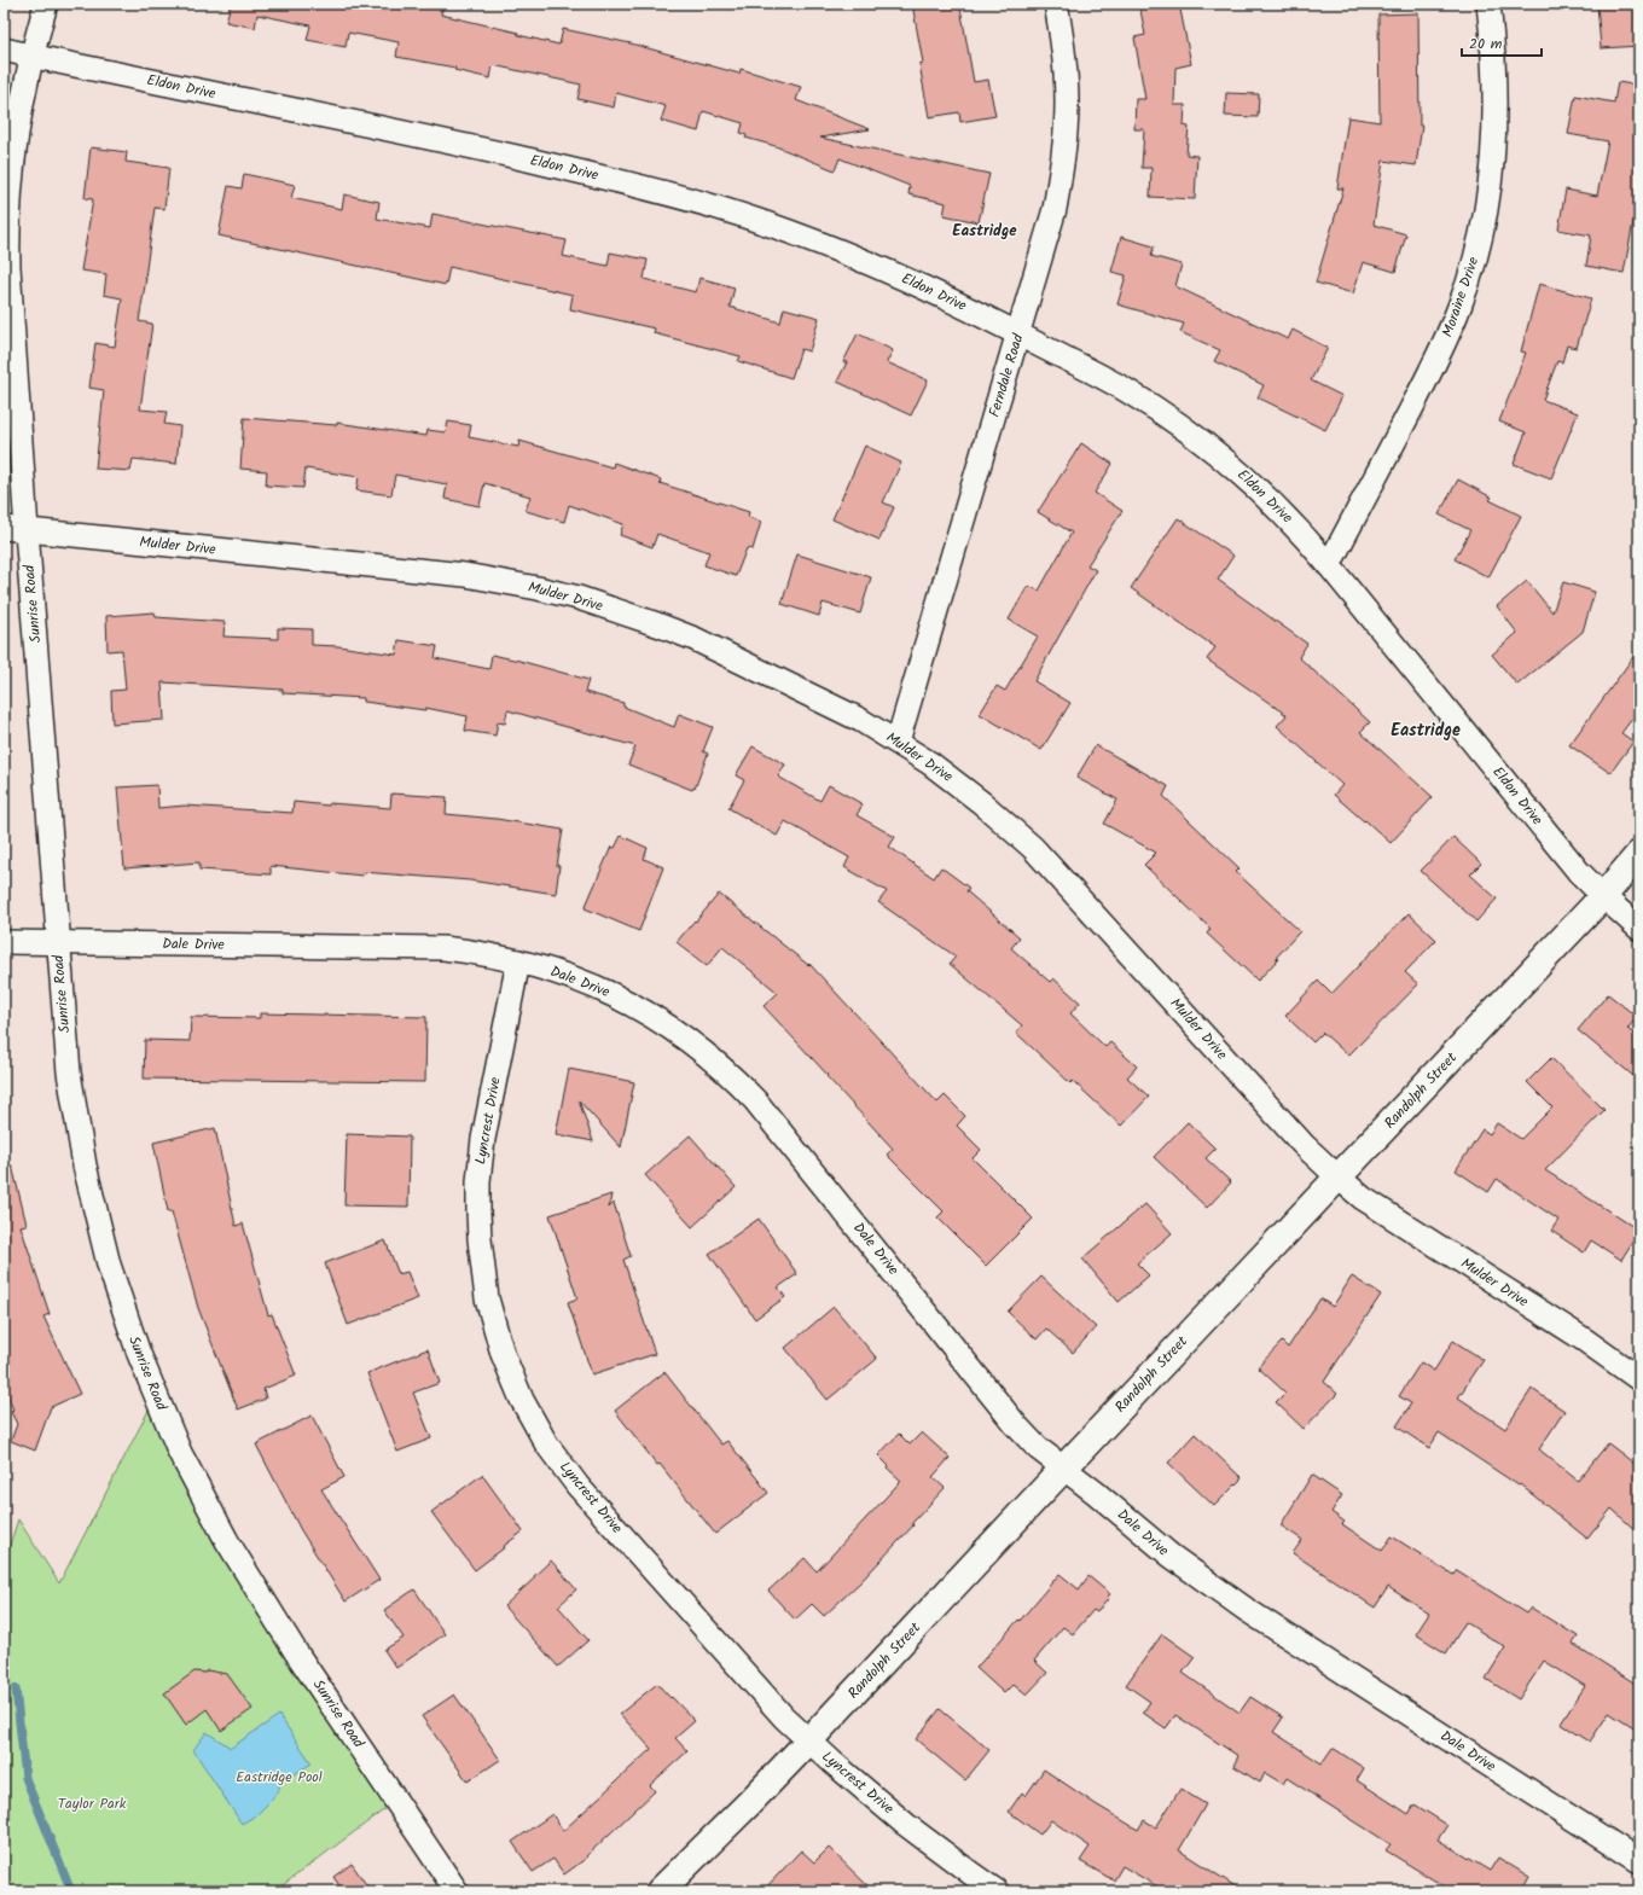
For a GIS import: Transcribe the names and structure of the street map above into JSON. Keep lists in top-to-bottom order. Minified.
{"streets":{"street":["Eldon Drive","Moraine Drive","Ferndale Road","Mulder Drive","Sunrise Road","Dale Drive","Randolph Street","Lyncrest Drive"]},"crossings":[["Eldon Drive","Moraine Drive"],["Eldon Drive","Ferndale Road"],["Eldon Drive","Sunrise Road"],["Eldon Drive","Randolph Street"],["Ferndale Road","Mulder Drive"],["Mulder Drive","Sunrise Road"],["Mulder Drive","Randolph Street"],["Sunrise Road","Dale Drive"],["Dale Drive","Randolph Street"],["Dale Drive","Lyncrest Drive"],["Randolph Street","Lyncrest Drive"]],"districts":["Eastridge","Eastridge"],"parks":["Eastridge Pool","Taylor Park"],"scale_bar":"20 m"}
